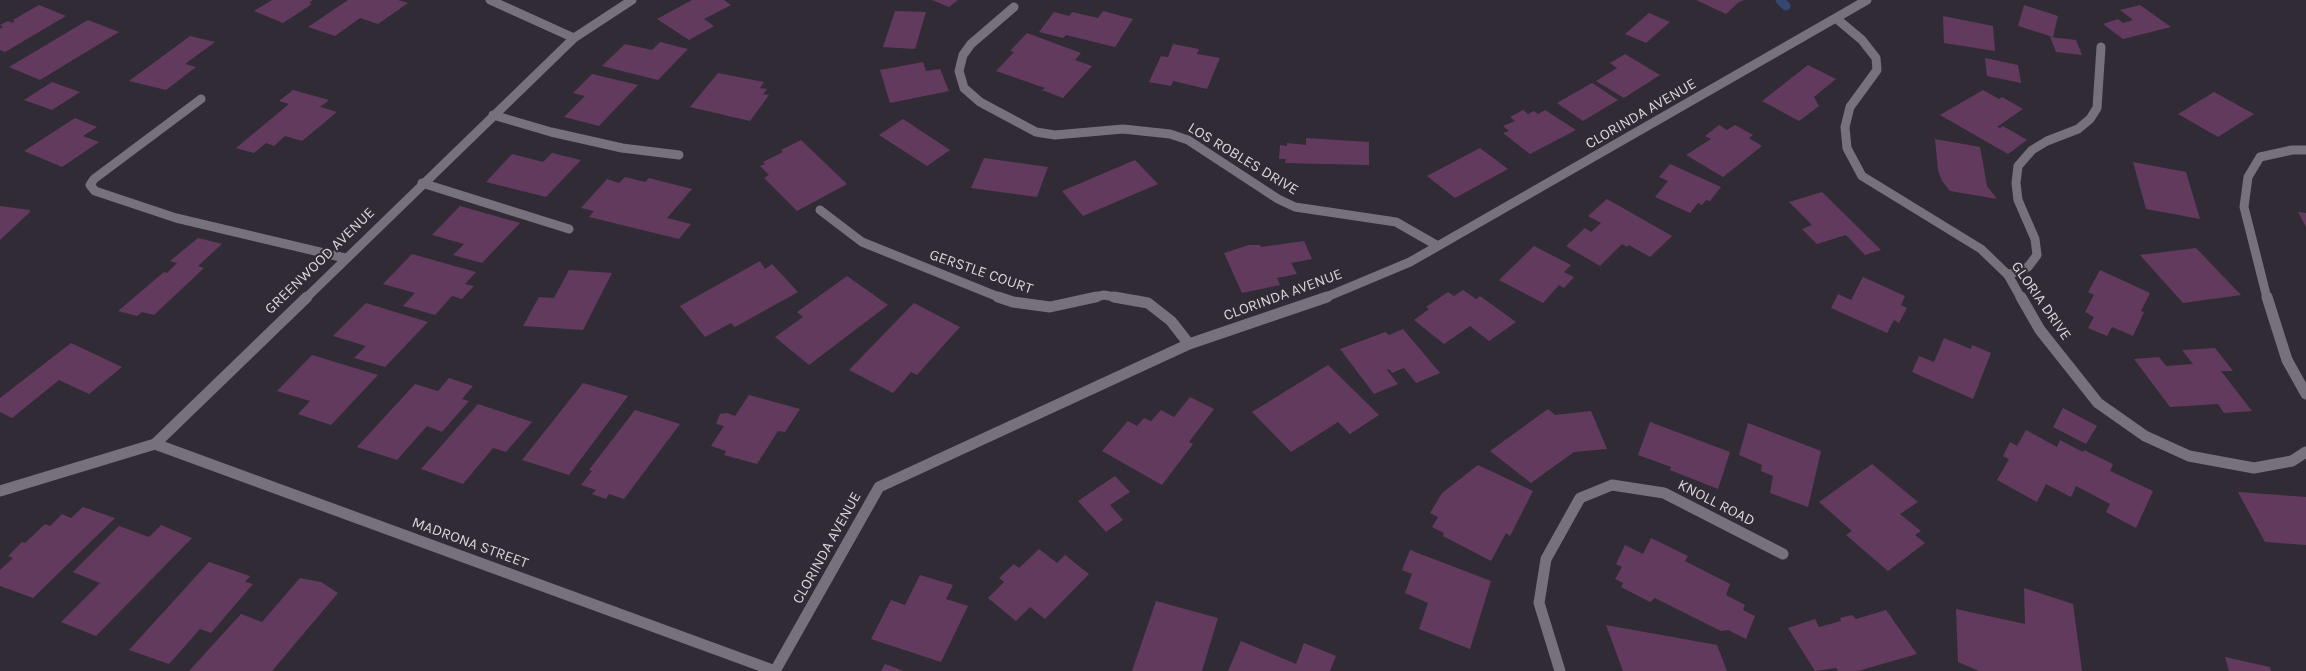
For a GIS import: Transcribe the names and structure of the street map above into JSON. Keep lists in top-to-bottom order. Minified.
{"streets":{"street":["CLORINDA AVENUE","LOS ROBLES DRIVE","GREENWOOD AVENUE","GERSTLE COURT","GLORIA DRIVE","KNOLL ROAD","MADRONA STREET"]},"crossings":[["CLORINDA AVENUE","LOS ROBLES DRIVE"],["CLORINDA AVENUE","GERSTLE COURT"],["CLORINDA AVENUE","GLORIA DRIVE"],["CLORINDA AVENUE","MADRONA STREET"],["GREENWOOD AVENUE","MADRONA STREET"]]}
